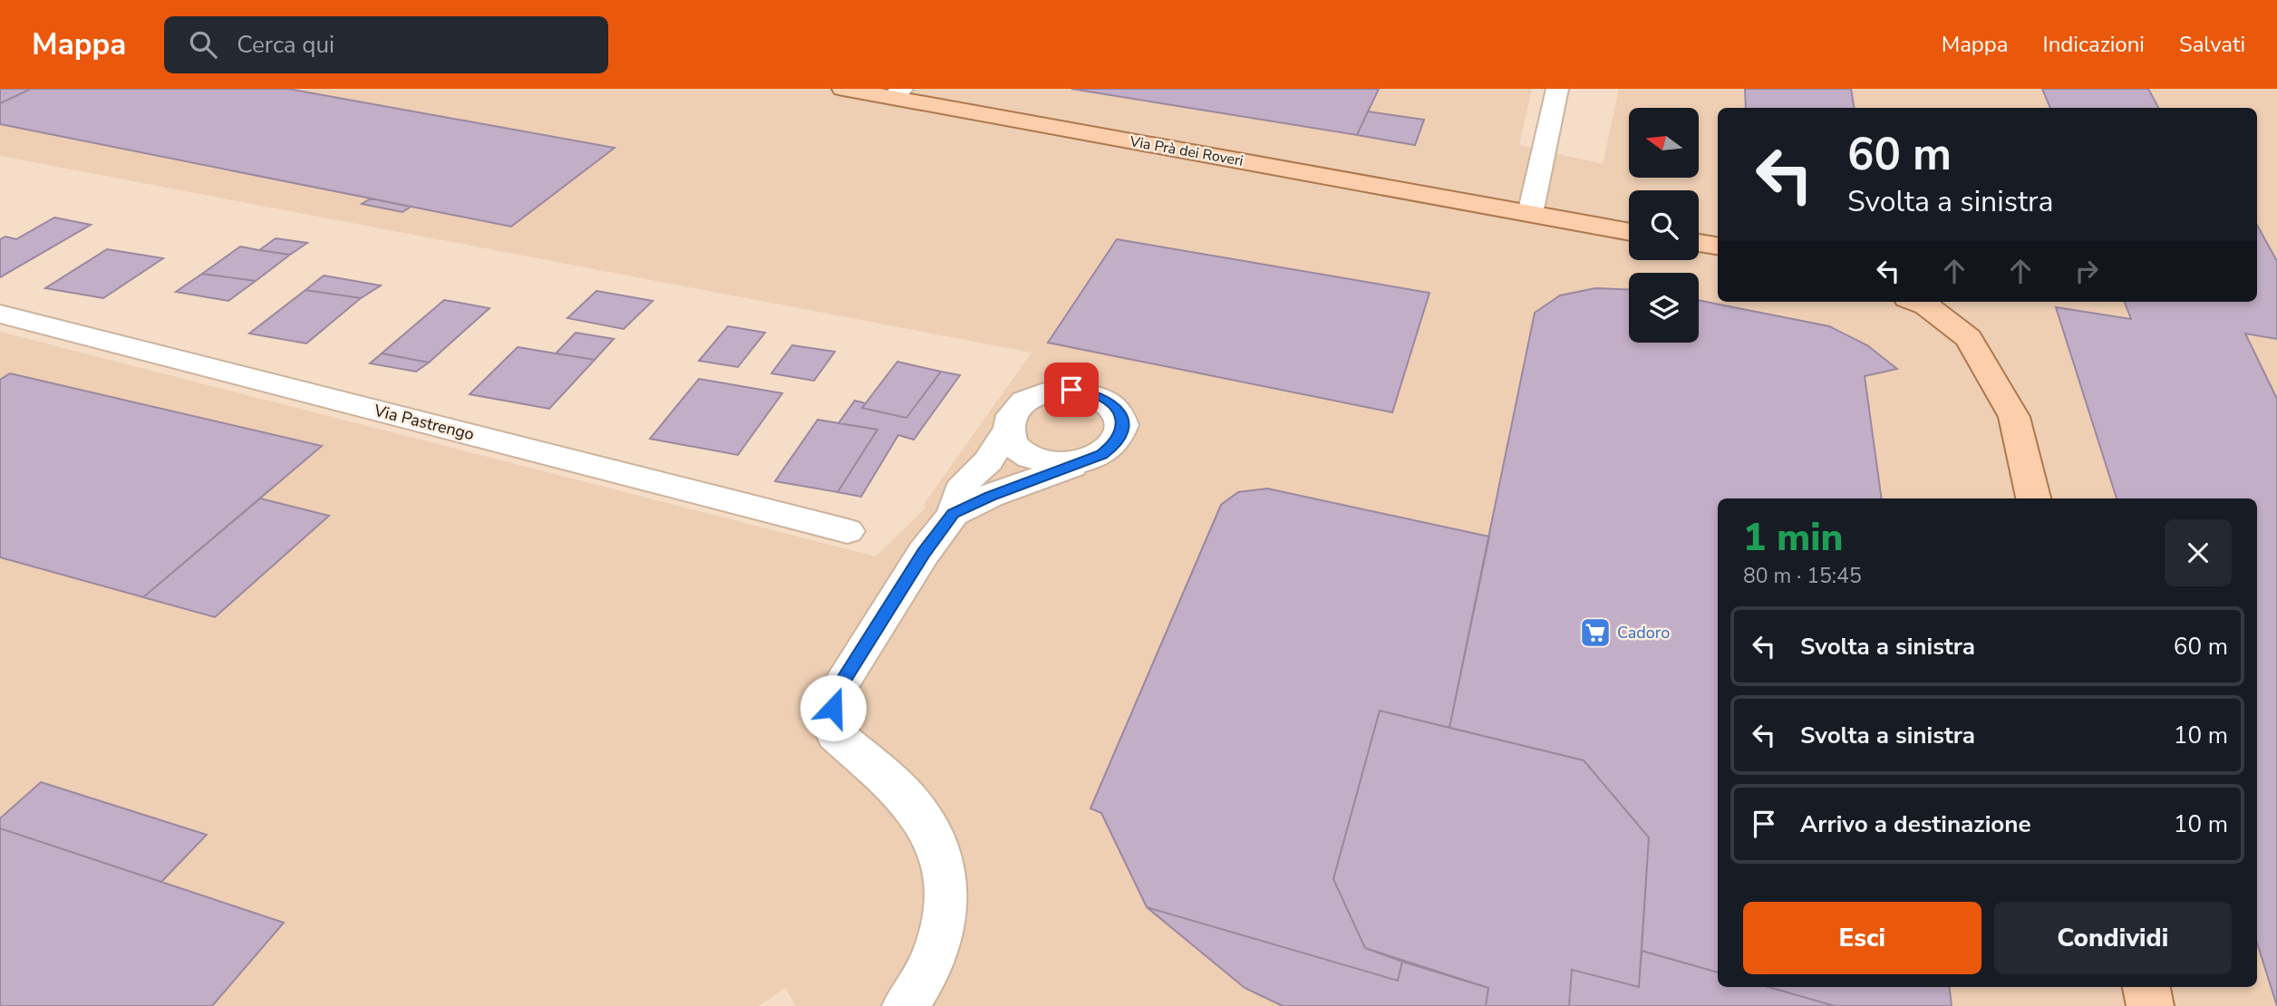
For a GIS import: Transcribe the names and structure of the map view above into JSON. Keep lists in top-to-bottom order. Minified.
{"streets":{"main road":["Via Prà dei Roveri"],"street":["Via Pastrengo"]},"places":{"supermarket":["Cadoro"]},"north":"left","page":{"header":"Mappa","search":"Cerca qui","nav":["Mappa","Indicazioni","Salvati"],"turn":["60 m","Svolta a sinistra"],"heading":["1 min","80 m · 15:45"],"list":[{"name":"Svolta a sinistra","value":"60 m"},{"name":"Svolta a sinistra","value":"10 m"},{"name":"Arrivo a destinazione","value":"10 m"}],"buttons":["Esci","Condividi"]}}
